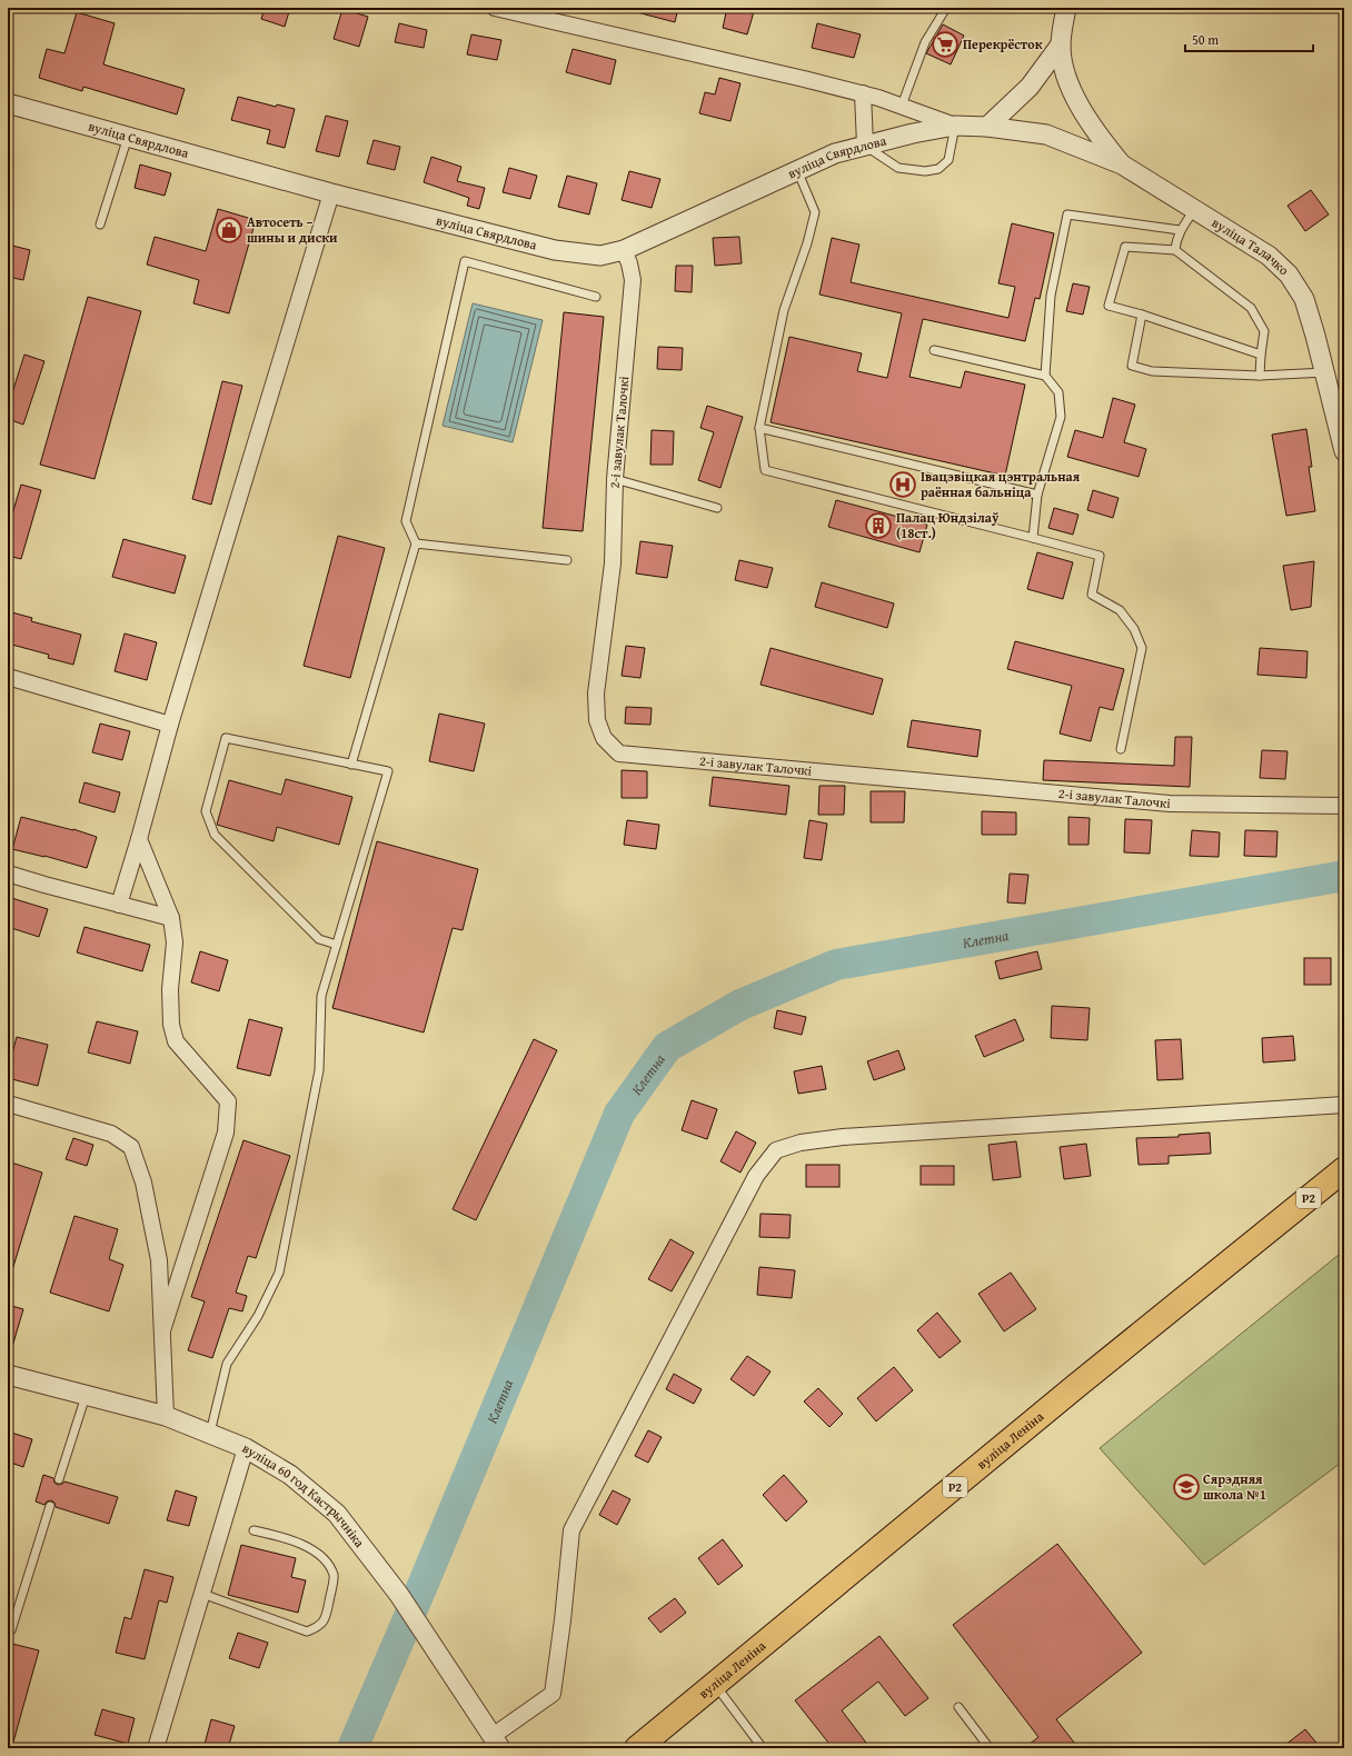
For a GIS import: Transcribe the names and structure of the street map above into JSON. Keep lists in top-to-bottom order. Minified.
{"streets":{"main road":["Р2","вуліца Леніна"],"street":["вуліца Свярдлова","вуліца Талачко","2-і завулак Талочкі","вуліца 60 год Кастрычніка"]},"crossings":[["вуліца Свярдлова","вуліца Талачко"],["вуліца Свярдлова","2-і завулак Талочкі"]],"water":["Клетна"],"places":{"supermarket":["Перекрёсток"],"shop":["Автосеть – шины и диски"],"hospital":["Івацэвіцкая цэнтральная раённая бальніца"],"building":["Палац Юндзілаў (18ст.)"],"school or university":["Сярэдняя школа №1"]},"scale_bar":"50 m"}
